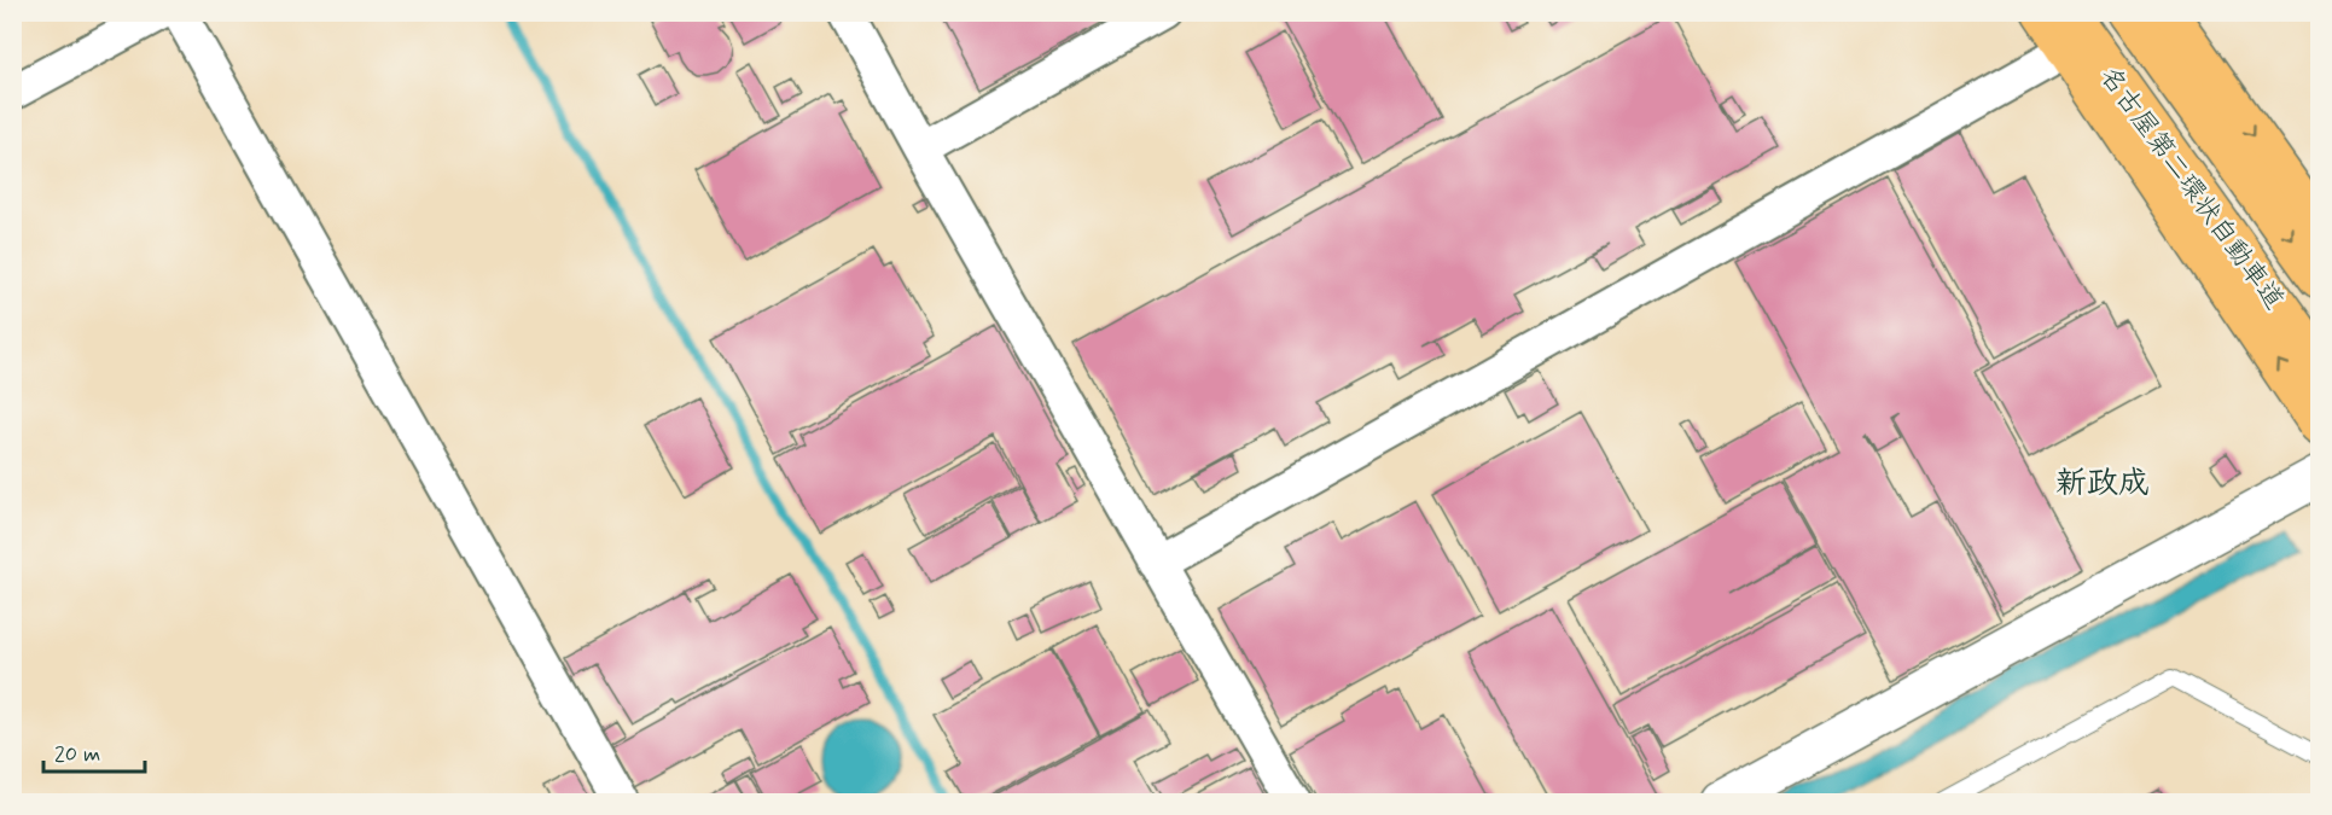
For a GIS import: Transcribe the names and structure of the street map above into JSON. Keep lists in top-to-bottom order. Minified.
{"streets":{"highway":["名古屋第二環状自動車道"]},"districts":["新政成"],"scale_bar":"20 m"}
